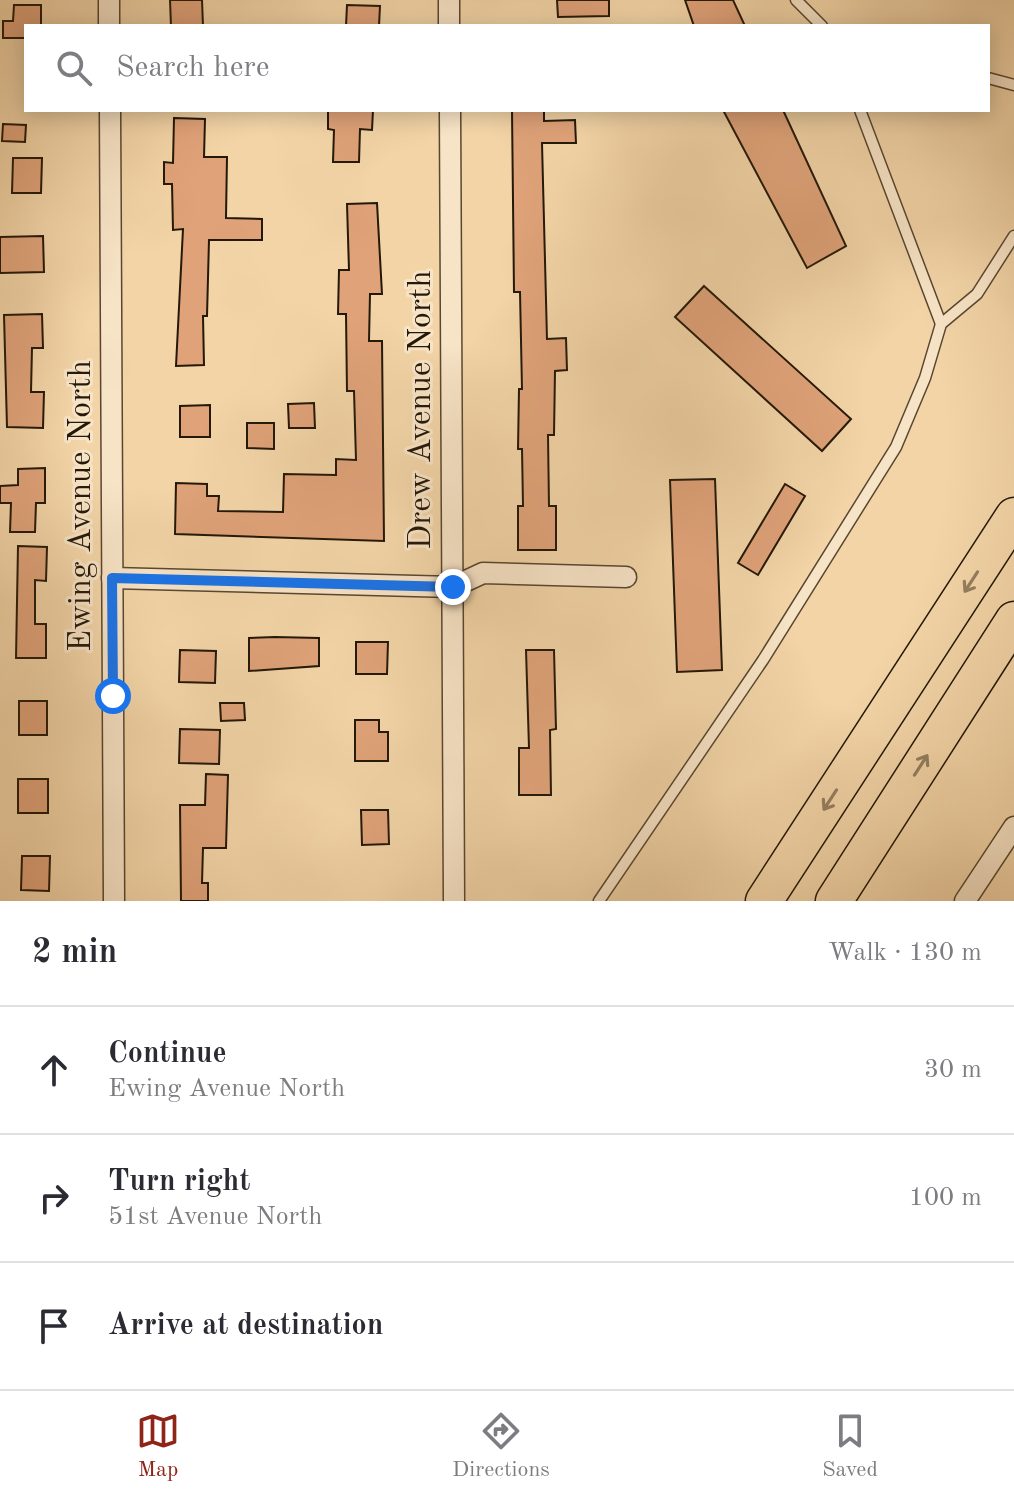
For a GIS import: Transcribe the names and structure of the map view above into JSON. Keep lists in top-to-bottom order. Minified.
{"streets":{"street":["Drew Avenue North","Ewing Avenue North"]},"page":{"search":"Search here","heading":["2 min","Walk · 130 m"],"list":[["Continue","Ewing Avenue North","30 m"],["Turn right","51st Avenue North","100 m"],"Arrive at destination"],"nav":["Map","Directions","Saved"]}}
